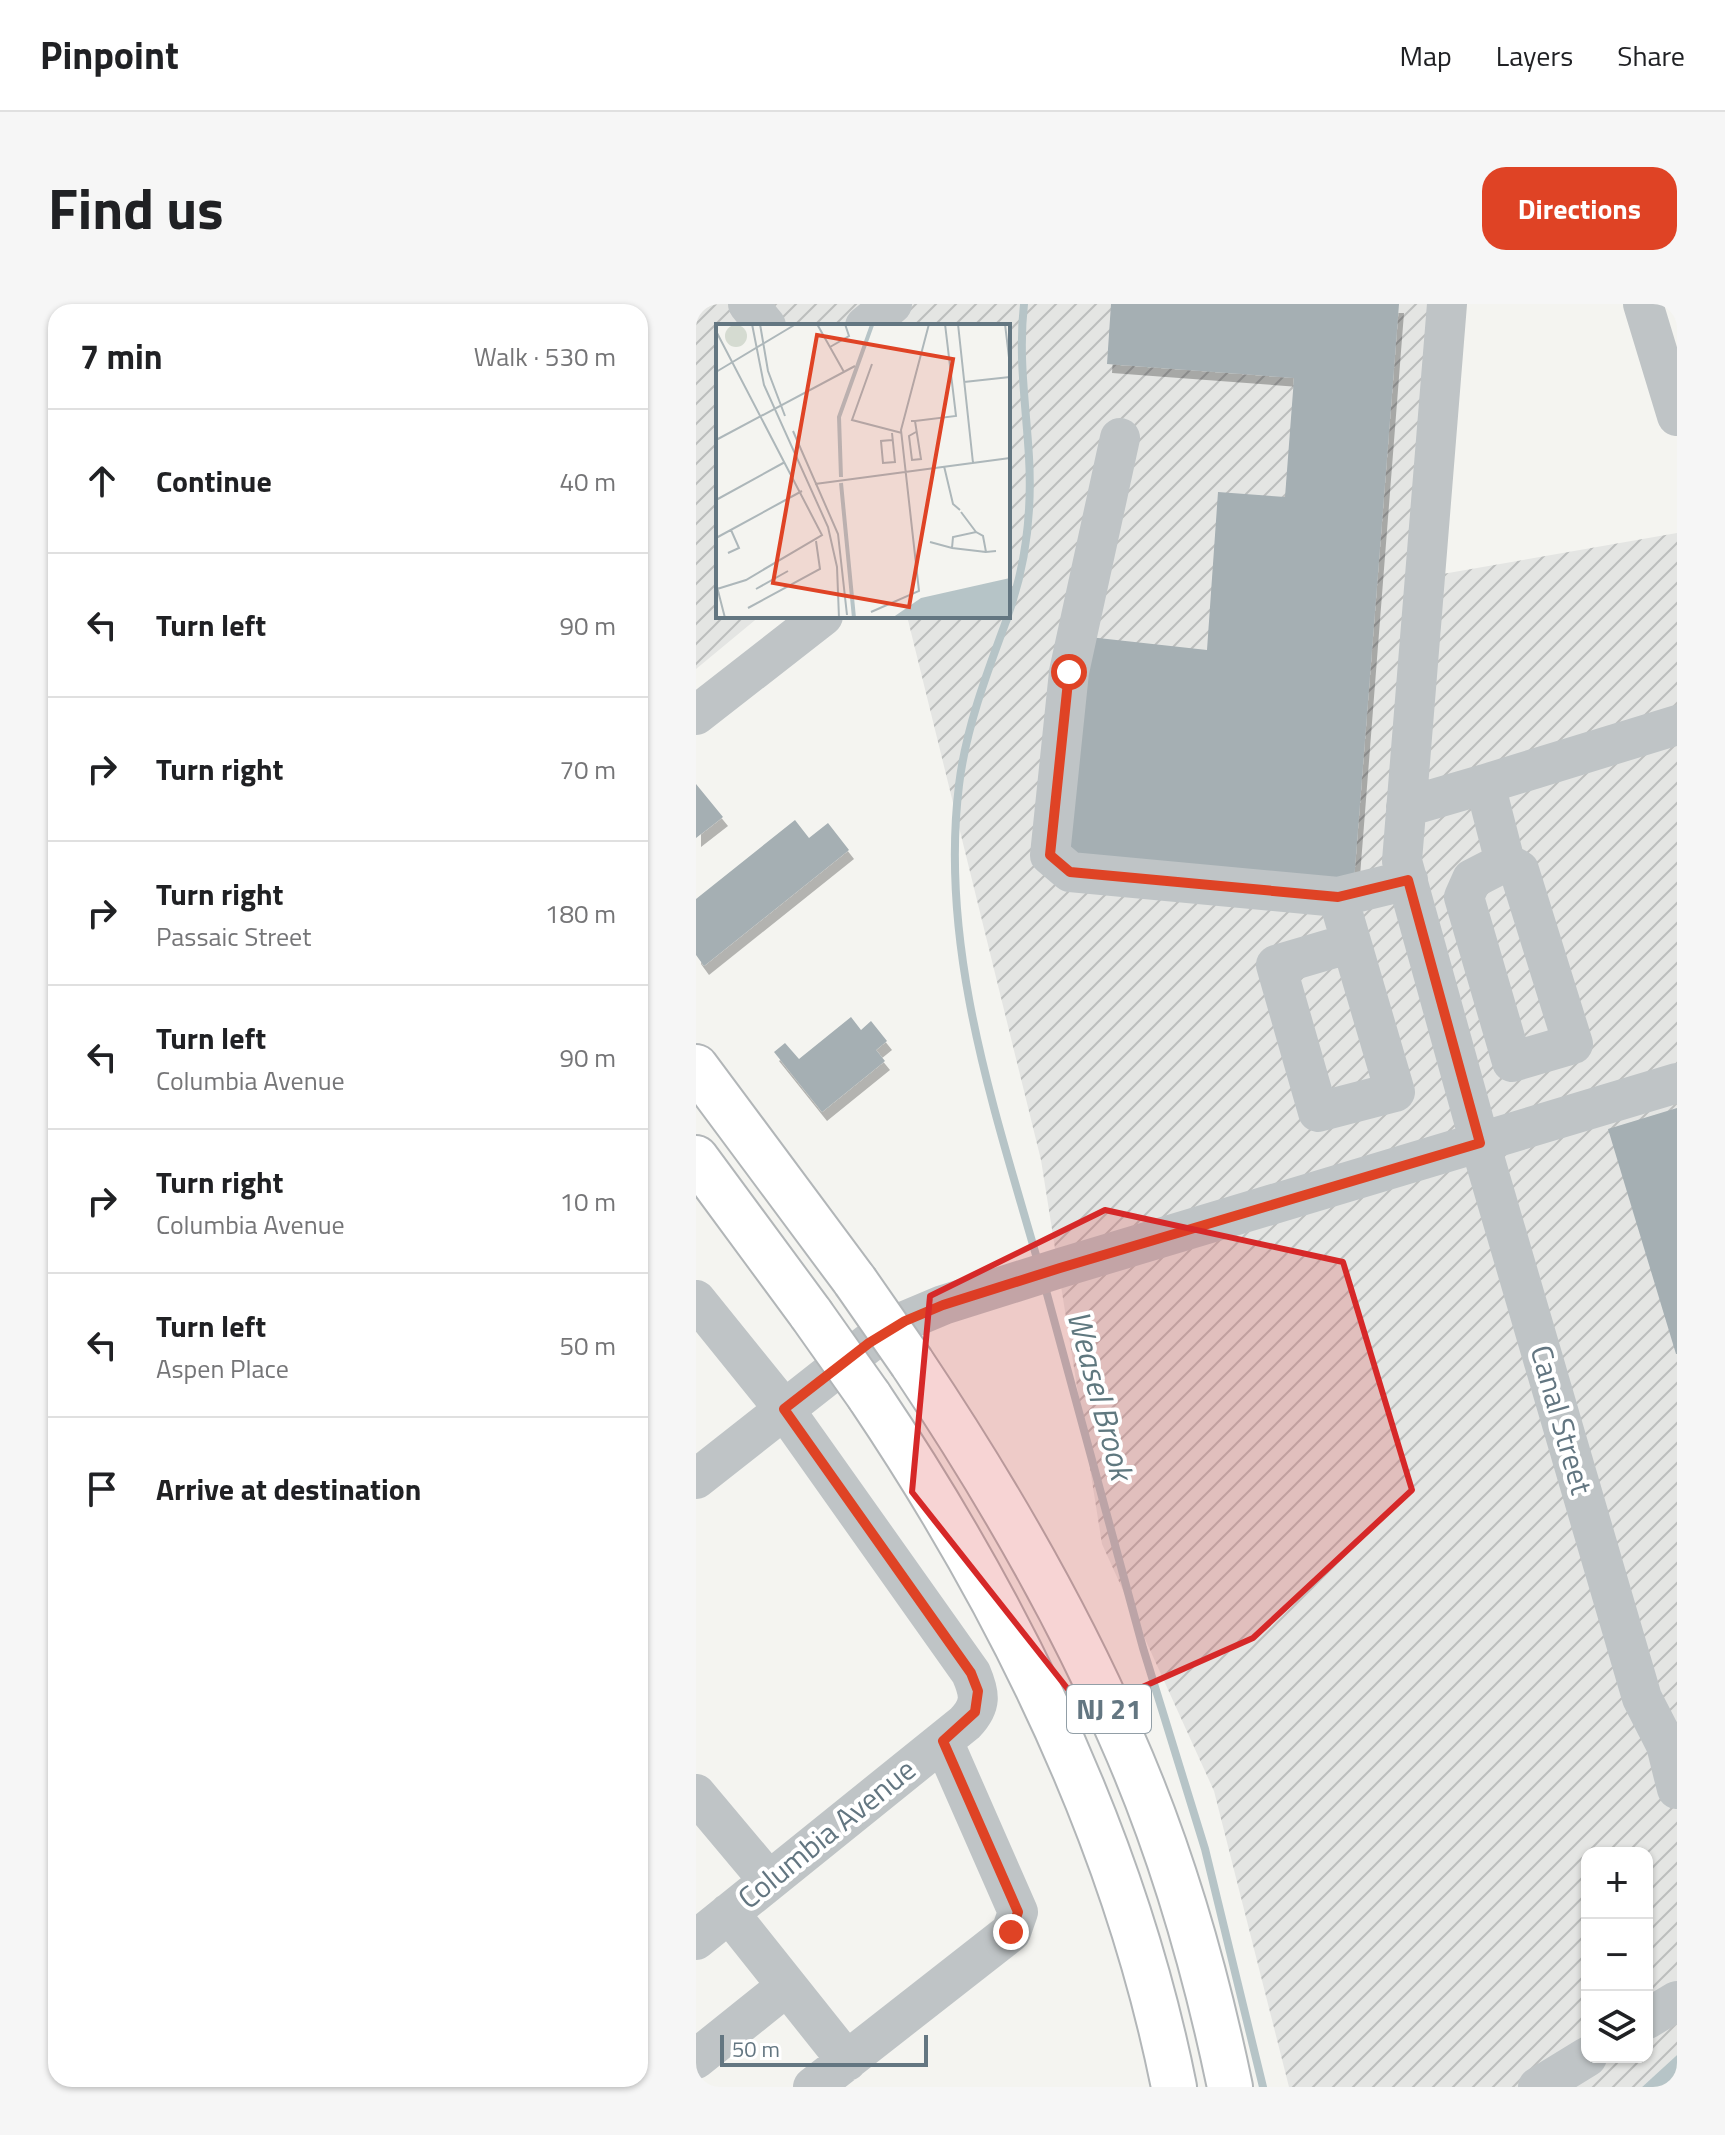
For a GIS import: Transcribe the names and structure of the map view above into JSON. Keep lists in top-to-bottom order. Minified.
{"streets":{"highway":["NJ 21"],"street":["Canal Street","Columbia Avenue"]},"water":["Weasel Brook"],"scale_bar":"50 m","page":{"header":"Pinpoint","nav":["Map","Layers","Share"],"title":"Find us","buttons":"Directions","heading":["7 min","Walk · 530 m"],"list":[["Continue","40 m"],["Turn left","90 m"],["Turn right","70 m"],["Turn right","Passaic Street","180 m"],["Turn left","Columbia Avenue","90 m"],["Turn right","Columbia Avenue","10 m"],["Turn left","Aspen Place","50 m"],"Arrive at destination"],"map_buttons":["+","−"],"scale":"50 m"}}
